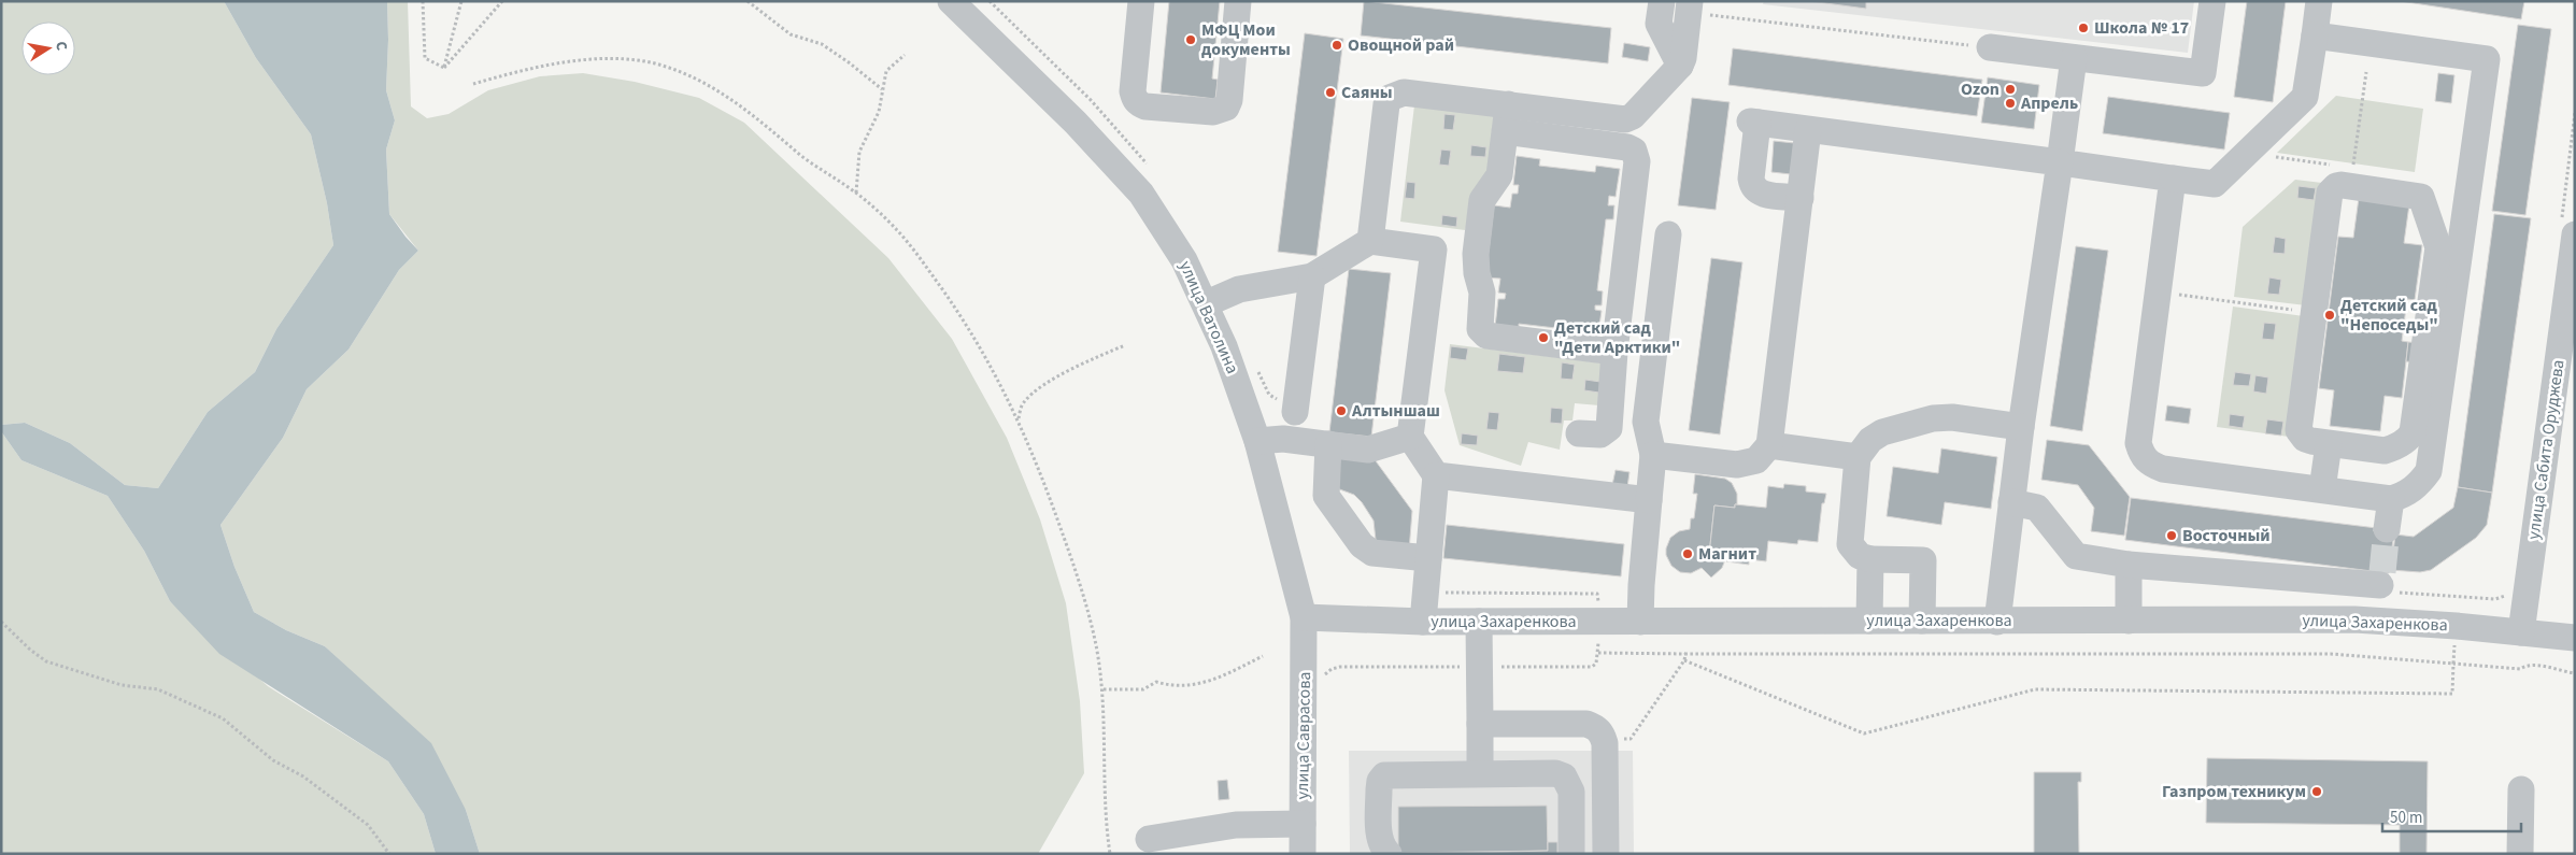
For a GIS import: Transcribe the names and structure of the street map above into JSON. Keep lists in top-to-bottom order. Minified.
{"streets":{"street":["улица Ватолина","улица Сабита Оруджева","улица Захаренкова","улица Саврасова"]},"crossings":[["улица Ватолина","улица Захаренкова"],["улица Ватолина","улица Саврасова"],["улица Сабита Оруджева","улица Захаренкова"],["улица Захаренкова","улица Саврасова"]],"places":["Школа № 17","МФЦ Мои документы","Овощной рай","Ozon","Саяны","Апрель","Детский сад \"Непоседы\"","Детский сад \"Дети Арктики\"","Алтыншаш","Восточный","Магнит","Газпром техникум"],"scale_bar":"50 m","north":"right"}
